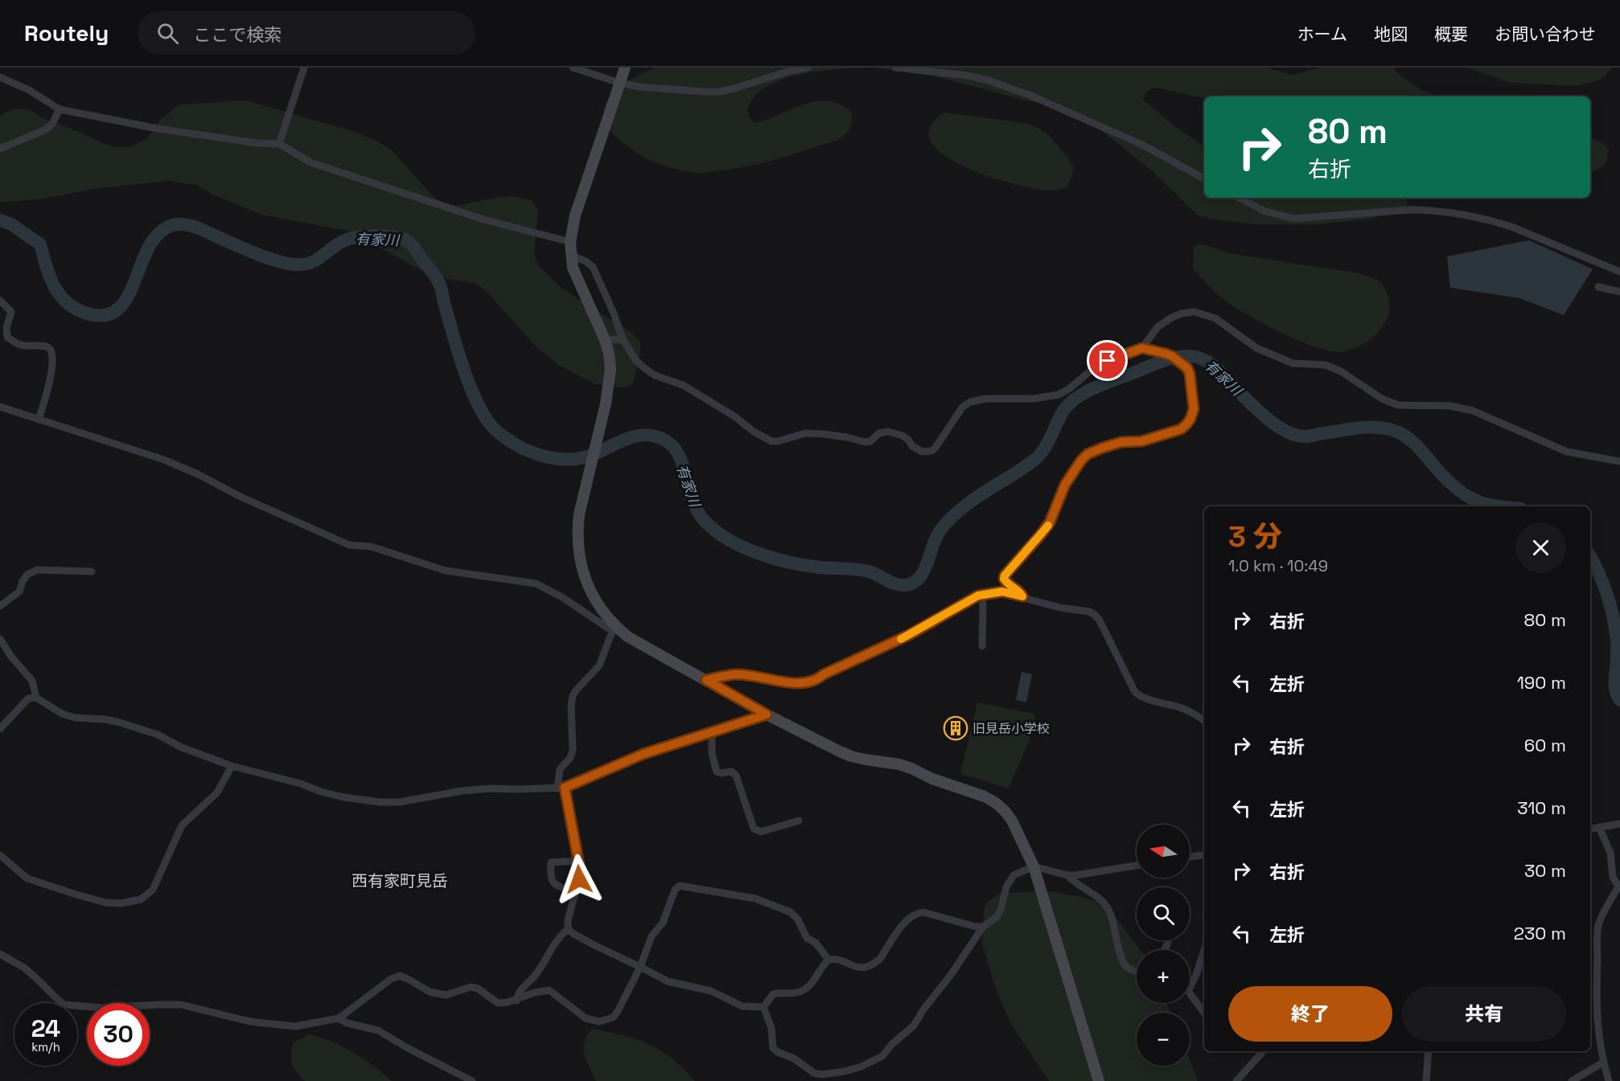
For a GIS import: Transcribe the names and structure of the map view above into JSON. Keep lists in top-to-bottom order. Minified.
{"districts":["西有家町見岳"],"water":["有家川"],"places":{"building":["旧見岳小学校"]},"north":"left","page":{"header":"Routely","search":"ここで検索","nav":["ホーム","地図","概要","お問い合わせ"],"turn":["80 m","右折"],"heading":["3 分","1.0 km · 10:49"],"list":[{"name":"右折","value":"80 m"},{"name":"左折","value":"190 m"},{"name":"右折","value":"60 m"},{"name":"左折","value":"310 m"},{"name":"右折","value":"30 m"},{"name":"左折","value":"230 m"}],"map_buttons":["+","−"],"buttons":["終了","共有"],"speed":"24 km/h","limit":"30"}}
